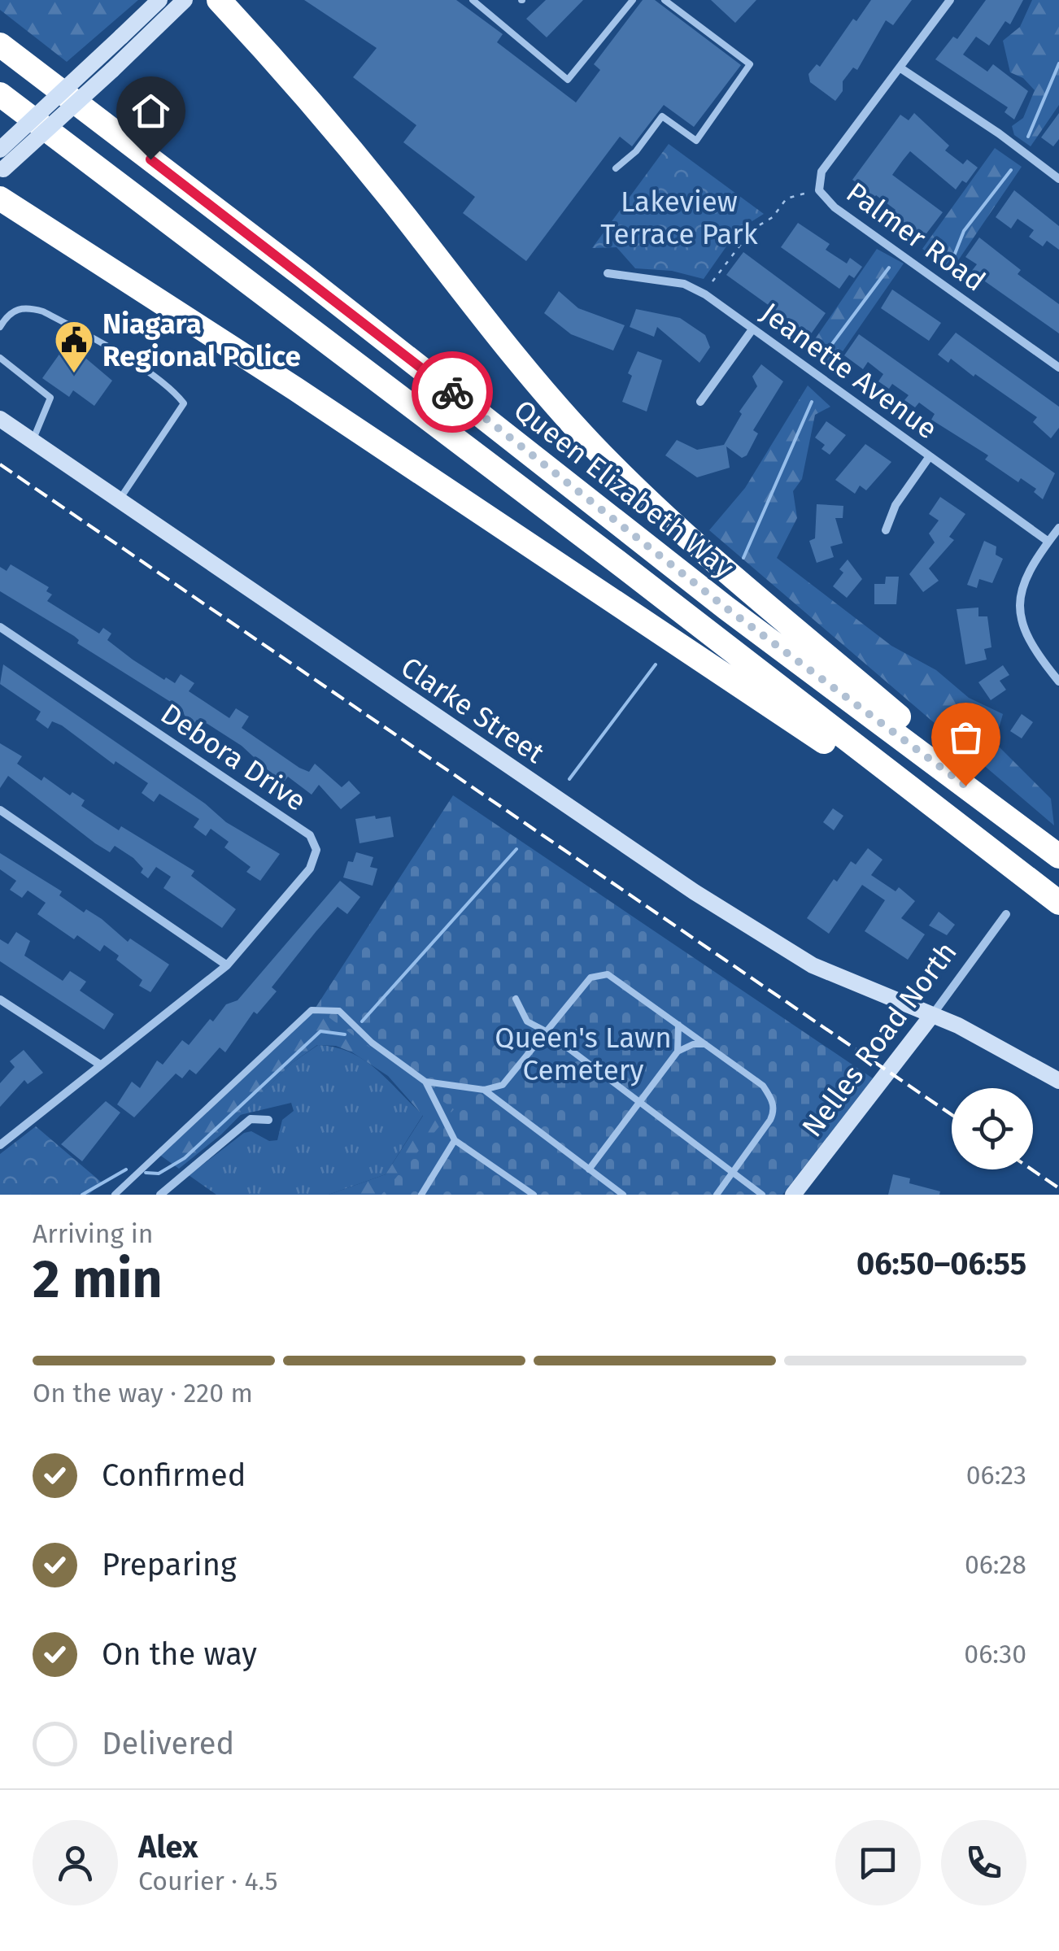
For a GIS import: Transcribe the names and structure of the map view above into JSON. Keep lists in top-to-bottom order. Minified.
{"streets":{"highway":["Queen Elizabeth Way"],"street":["Palmer Road","Jeanette Avenue","Clarke Street","Debora Drive","Nelles Road North"]},"crossings":[["Clarke Street","Nelles Road North"]],"parks":["Lakeview Terrace Park","Queen's Lawn Cemetery"],"places":{"public building":["Niagara Regional Police"]},"page":{"heading":["2 min","Arriving in","06:50–06:55"],"panel":["Alex","Courier · 4.5"],"bar":"On the way · 220 m","list":[["Confirmed","06:23"],["Preparing","06:28"],["On the way","06:30"],"Delivered"]}}
